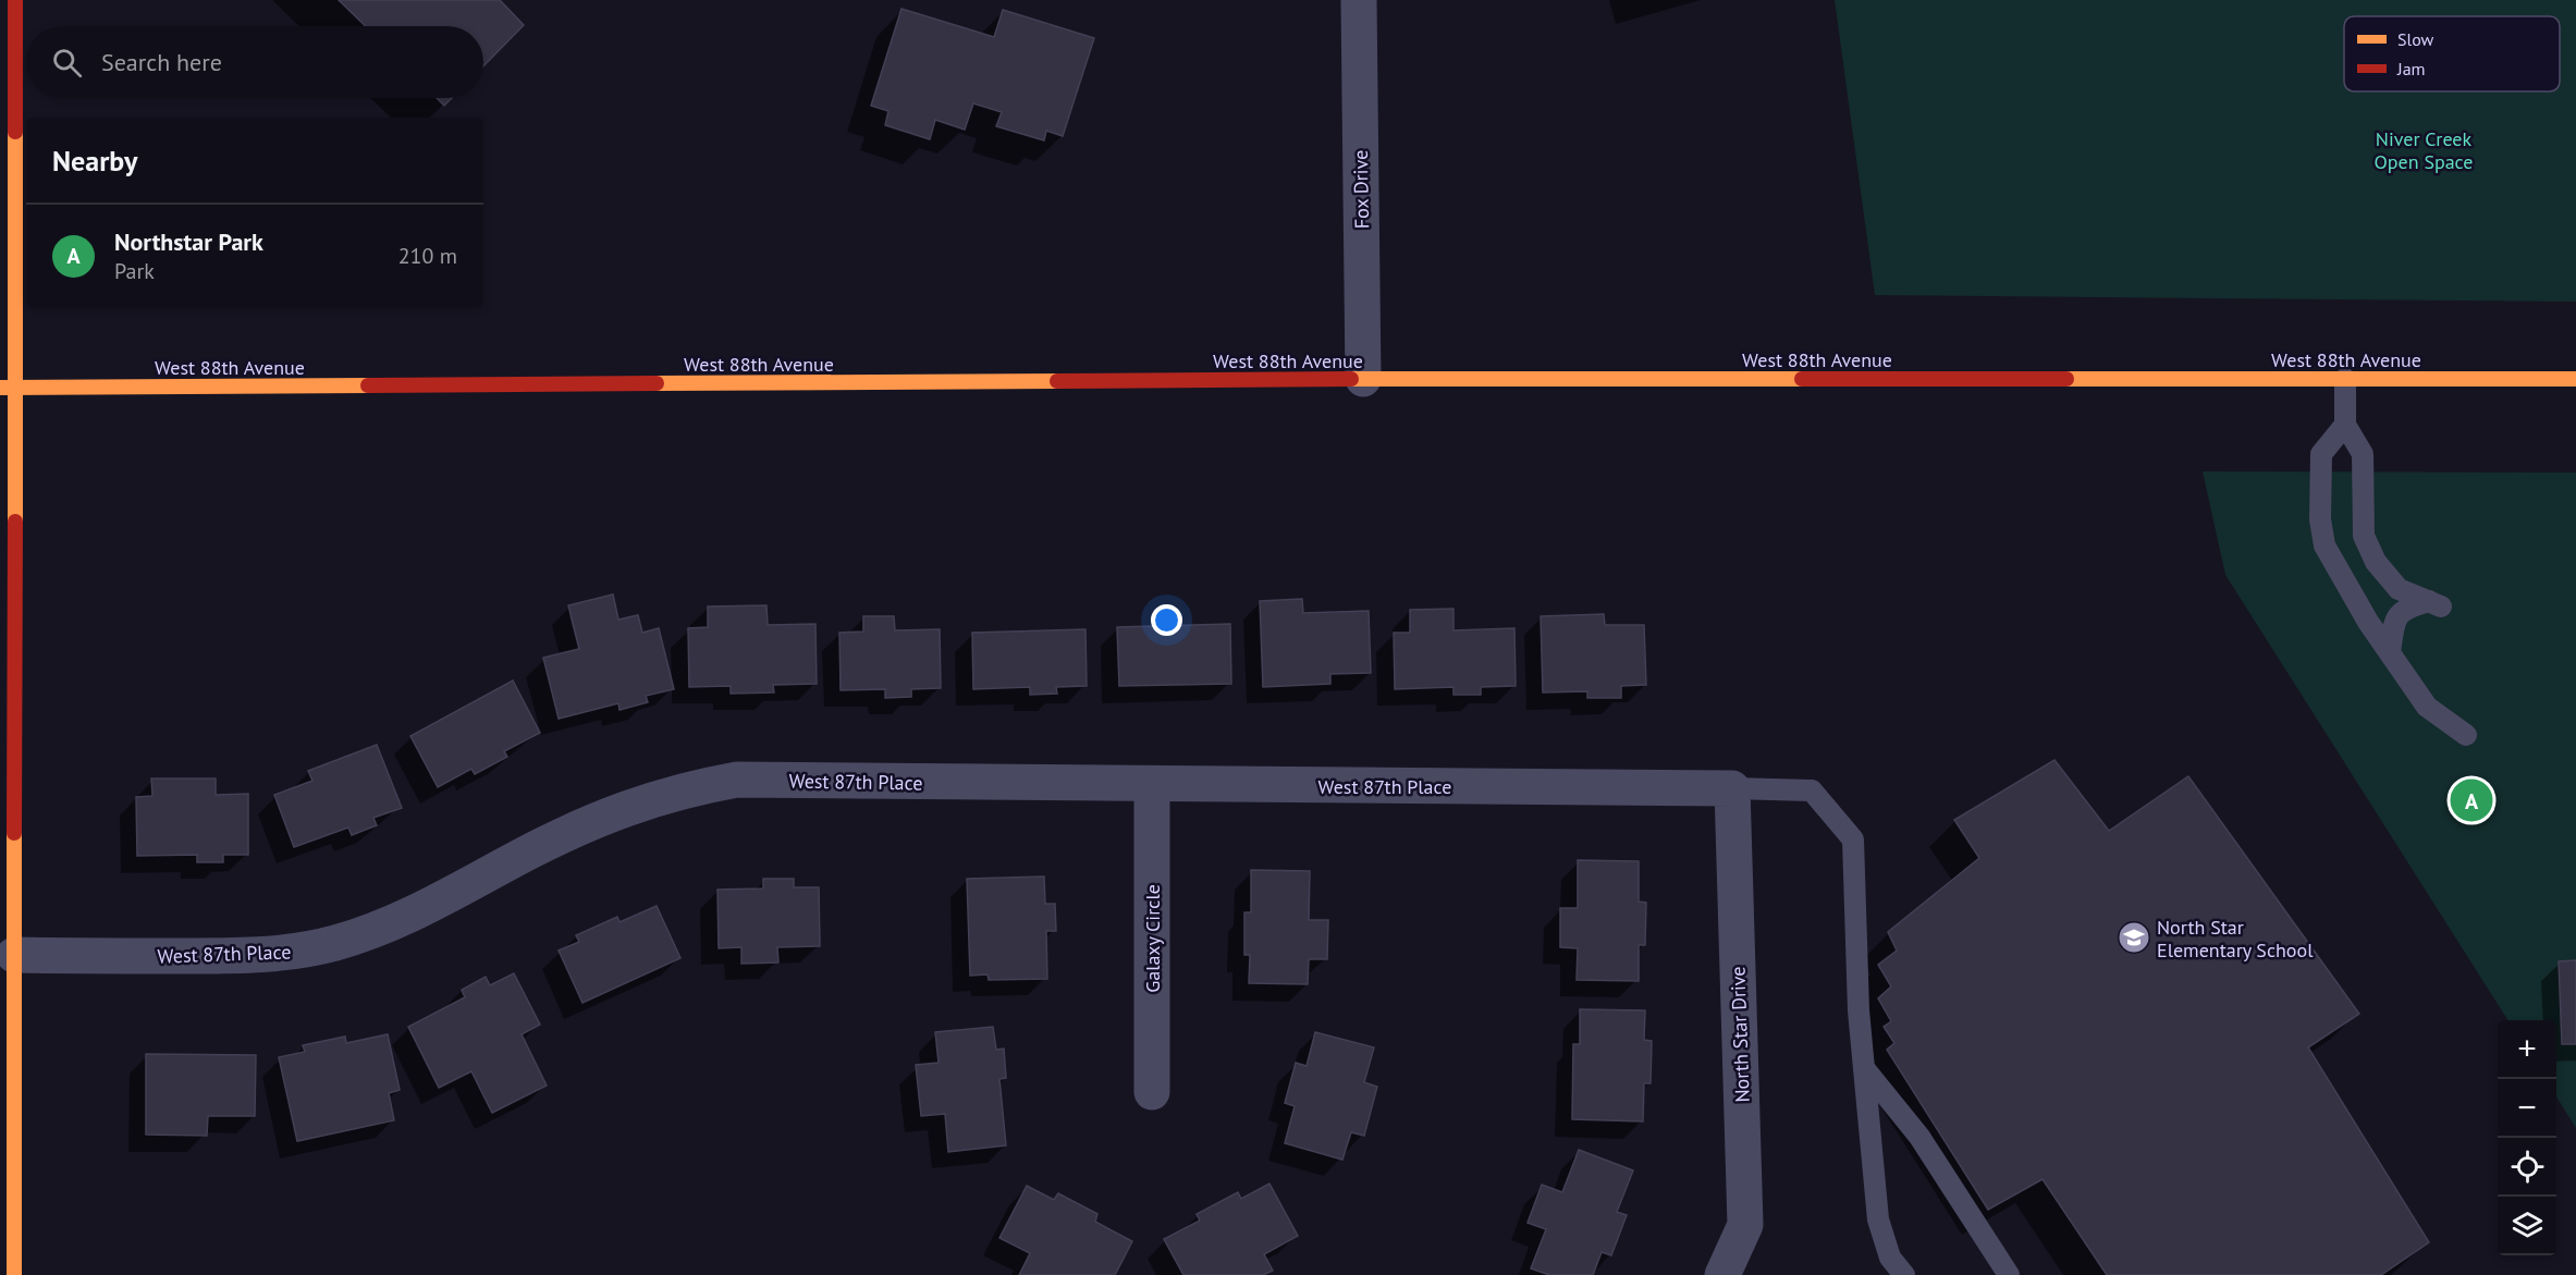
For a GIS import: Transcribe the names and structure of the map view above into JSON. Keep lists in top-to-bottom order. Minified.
{"streets":{"main road":["West 88th Avenue"],"street":["Fox Drive","West 87th Place","Galaxy Circle","North Star Drive"]},"crossings":[["Fox Drive","West 88th Avenue"],["West 87th Place","Galaxy Circle"],["West 87th Place","North Star Drive"]],"parks":["Niver Creek Open Space"],"places":{"school or university":["North Star Elementary School"]},"legend":["Slow","Jam"],"page":{"search":"Search here","heading":"Nearby","list":[{"mark":"A","name":"Northstar Park","note":"Park","value":"210 m"}],"pins":"A","map_buttons":["+","−"]}}
